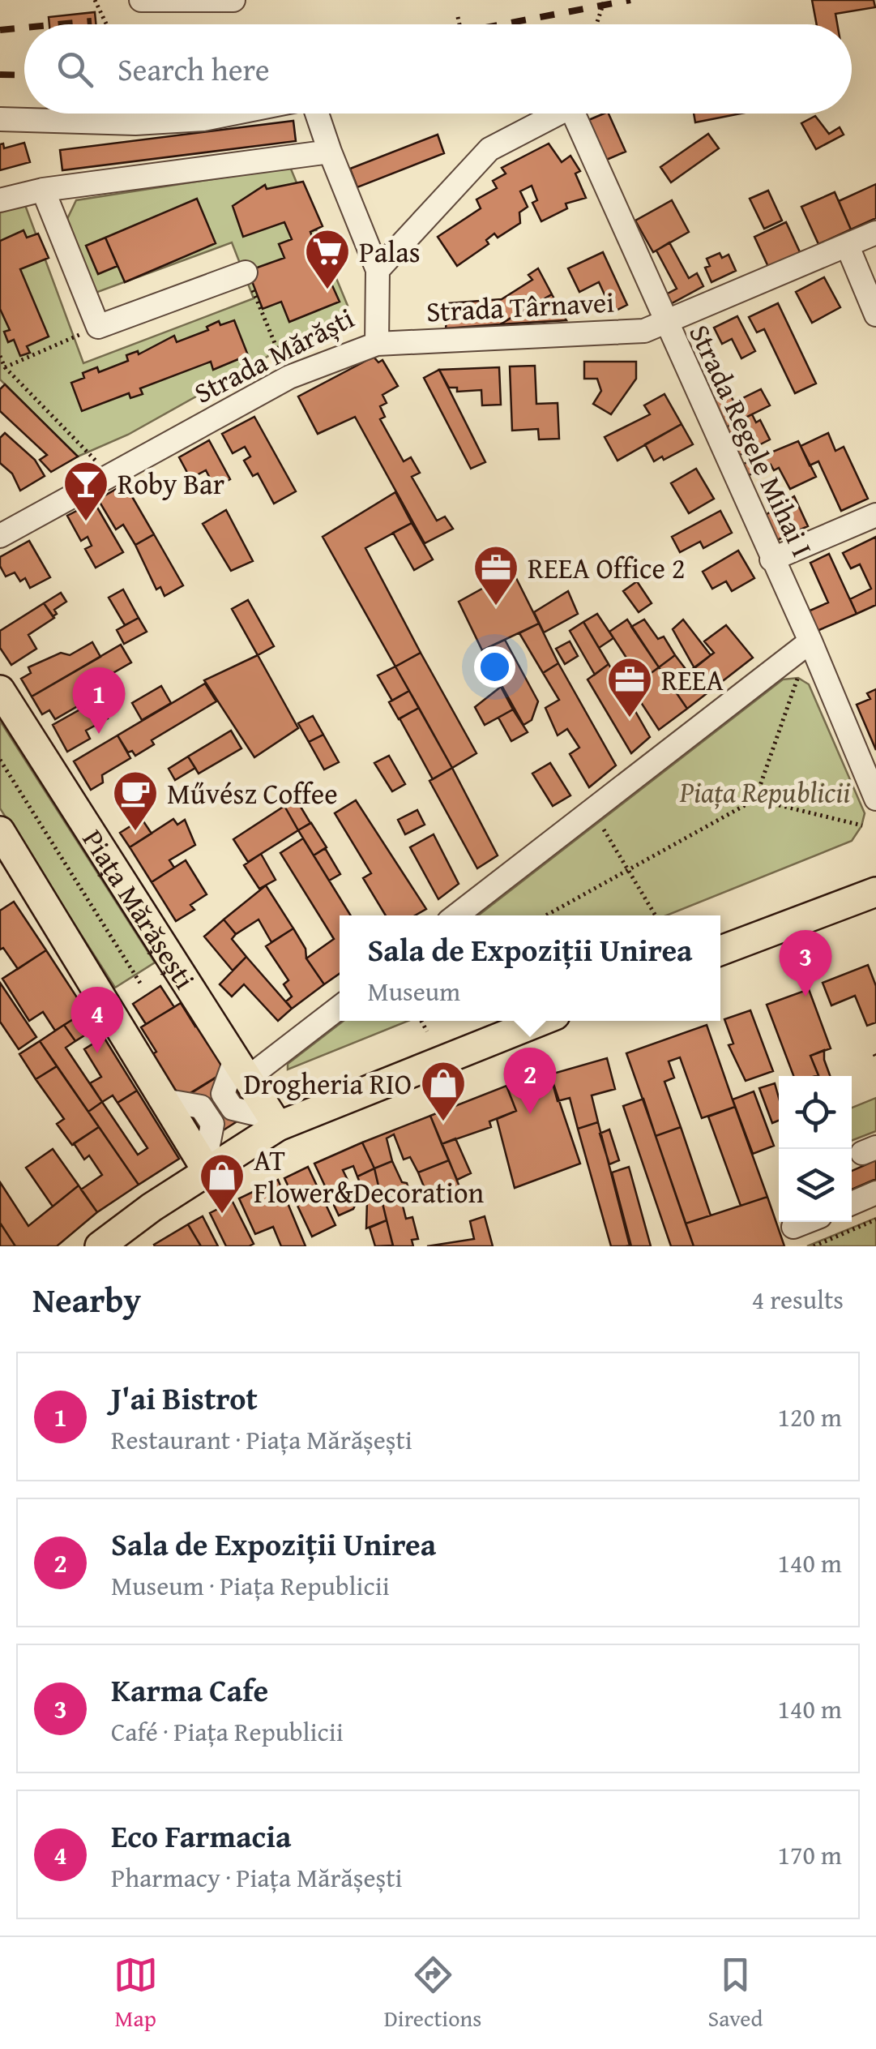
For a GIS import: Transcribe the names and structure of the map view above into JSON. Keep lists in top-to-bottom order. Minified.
{"streets":{"main road":["Piața Mărășești"],"street":["Strada Târnavei","Strada Mărăști","Strada Regele Mihai I"]},"crossings":[["Strada Târnavei","Strada Mărăști"],["Strada Târnavei","Strada Regele Mihai I"],["Strada Mărăști","Strada Regele Mihai I"]],"parks":["Piața Republicii"],"places":{"supermarket":["Palas"],"bar":["Roby Bar"],"office":["REEA Office 2","REEA"],"cafe":["Művész Coffee"],"shop":["Drogheria RIO","AT Flower&Decoration"]},"page":{"search":"Search here","pins":["1","3","4","2"],"popup":["Sala de Expoziții Unirea","Museum"],"heading":["Nearby","4 results"],"list":[{"mark":"1","name":"J'ai Bistrot","note":"Restaurant · Piața Mărășești","value":"120 m"},{"mark":"2","name":"Sala de Expoziții Unirea","note":"Museum · Piața Republicii","value":"140 m"},{"mark":"3","name":"Karma Cafe","note":"Café · Piața Republicii","value":"140 m"},{"mark":"4","name":"Eco Farmacia","note":"Pharmacy · Piața Mărășești","value":"170 m"}],"nav":["Map","Directions","Saved"]}}
